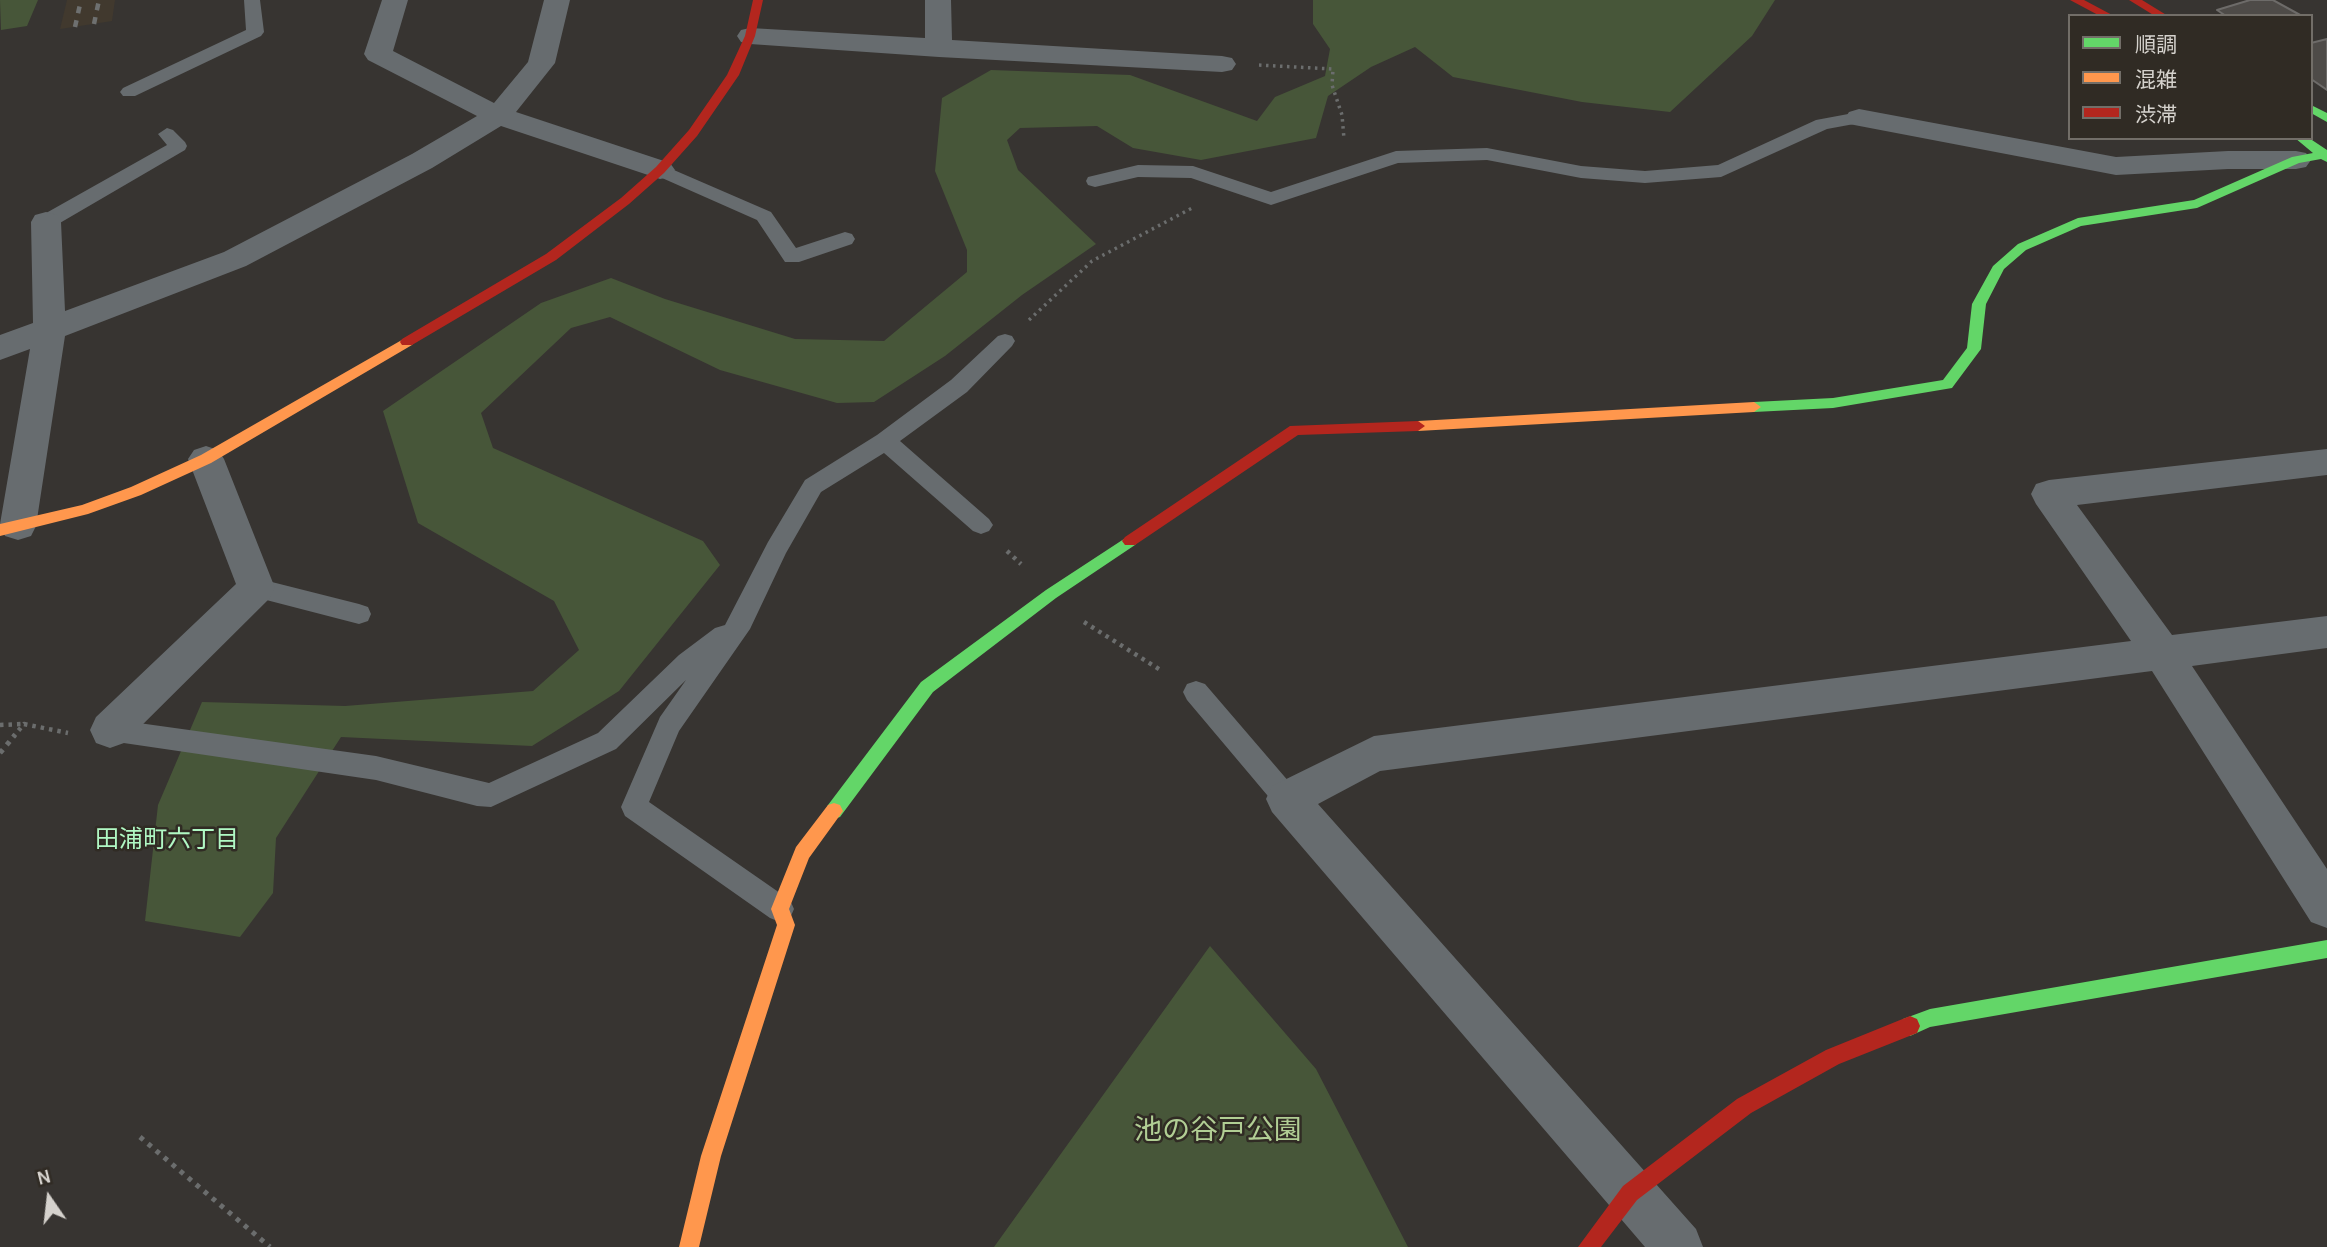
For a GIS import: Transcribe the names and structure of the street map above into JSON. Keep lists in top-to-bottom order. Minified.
{"districts":["田浦町六丁目"],"parks":["池の谷戸公園"],"legend":["順調","混雑","渋滞"],"north":"top"}
